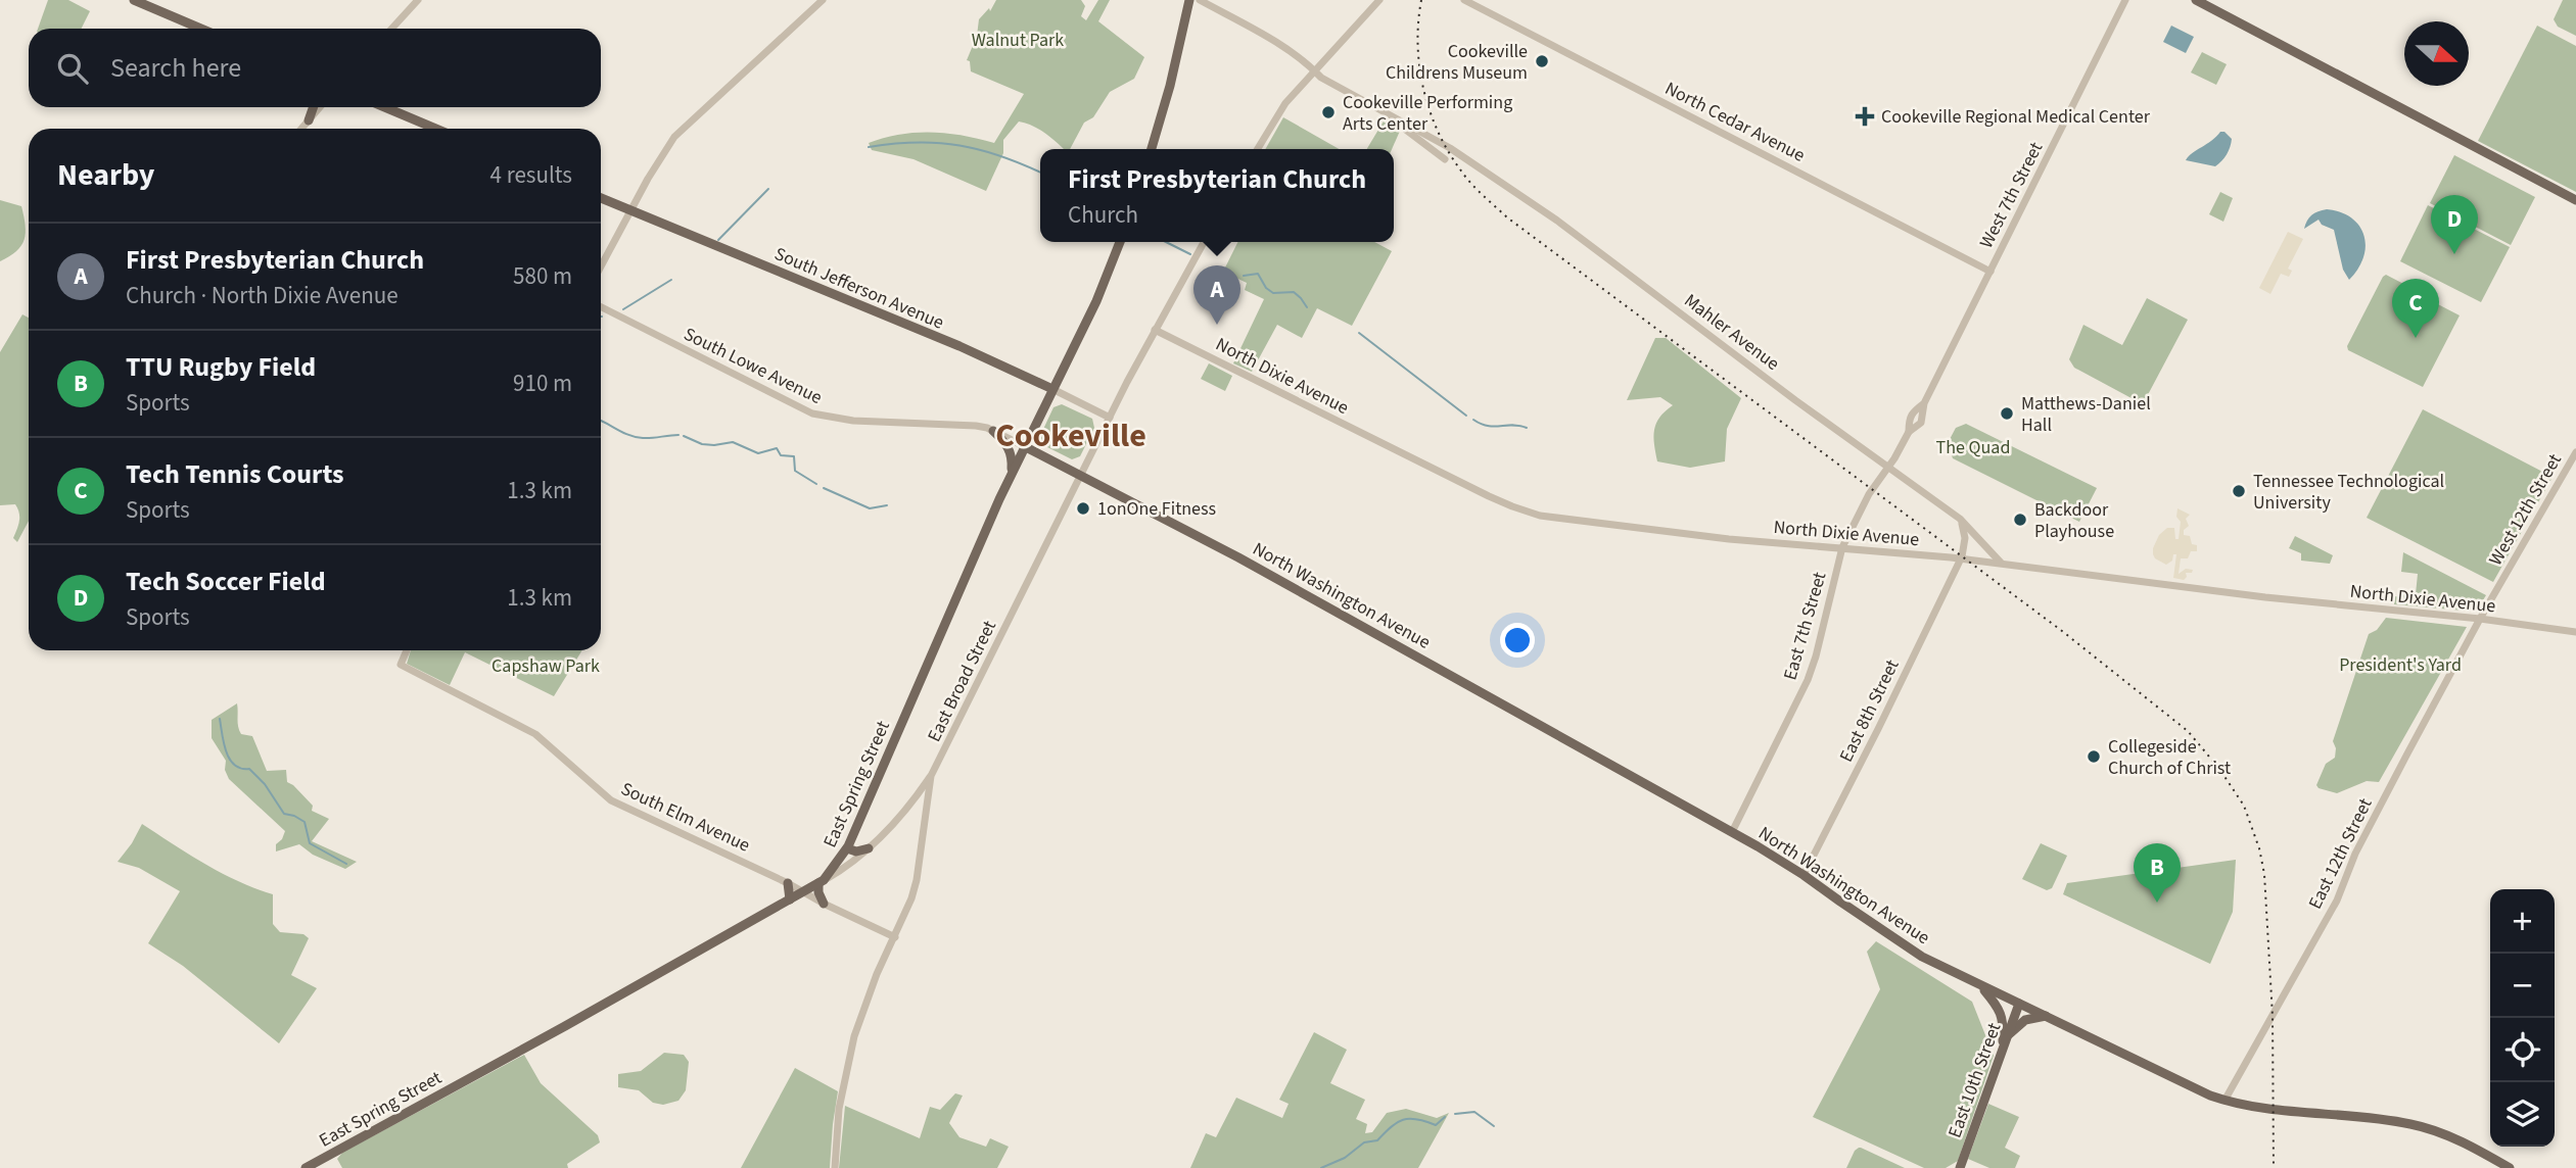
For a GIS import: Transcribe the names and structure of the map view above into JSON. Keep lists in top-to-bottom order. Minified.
{"streets":{"main road":["South Jefferson Avenue","North Washington Avenue","East Spring Street","East 10th Street"],"street":["North Cedar Avenue","West 7th Street","Mahler Avenue","South Lowe Avenue","North Dixie Avenue","West 12th Street","East 7th Street","East Broad Street","East 8th Street","South Elm Avenue","East 12th Street"]},"crossings":[["North Cedar Avenue","West 7th Street"],["West 7th Street","Mahler Avenue"],["West 7th Street","East 7th Street"],["South Jefferson Avenue","East Broad Street"],["South Jefferson Avenue","East Spring Street"],["Mahler Avenue","North Dixie Avenue"],["Mahler Avenue","East 7th Street"],["South Lowe Avenue","North Washington Avenue"],["South Lowe Avenue","East Spring Street"],["North Dixie Avenue","West 12th Street"],["North Dixie Avenue","East 7th Street"],["North Dixie Avenue","East Broad Street"],["North Dixie Avenue","East 8th Street"],["North Dixie Avenue","East 12th Street"],["West 12th Street","East 12th Street"],["North Washington Avenue","East 7th Street"],["North Washington Avenue","East Broad Street"],["North Washington Avenue","East 8th Street"],["North Washington Avenue","East Spring Street"],["North Washington Avenue","East 12th Street"],["North Washington Avenue","East 10th Street"],["East Broad Street","South Elm Avenue"],["East Spring Street","South Elm Avenue"]],"districts":["Cookeville"],"parks":["Walnut Park","The Quad","President's Yard","Capshaw Park"],"places":{"other":["Cookeville Childrens Museum","Cookeville Performing Arts Center","Matthews-Daniel Hall","Tennessee Technological University","1onOne Fitness","Backdoor Playhouse","Collegeside Church of Christ"],"health":["Cookeville Regional Medical Center"]},"north":"right","page":{"search":"Search here","heading":["Nearby","4 results"],"popup":["First Presbyterian Church","Church"],"pins":["D","A","C","B"],"list":[{"mark":"A","name":"First Presbyterian Church","note":"Church · North Dixie Avenue","value":"580 m"},{"mark":"B","name":"TTU Rugby Field","note":"Sports","value":"910 m"},{"mark":"C","name":"Tech Tennis Courts","note":"Sports","value":"1.3 km"},{"mark":"D","name":"Tech Soccer Field","note":"Sports","value":"1.3 km"}],"map_buttons":["+","−"]}}
